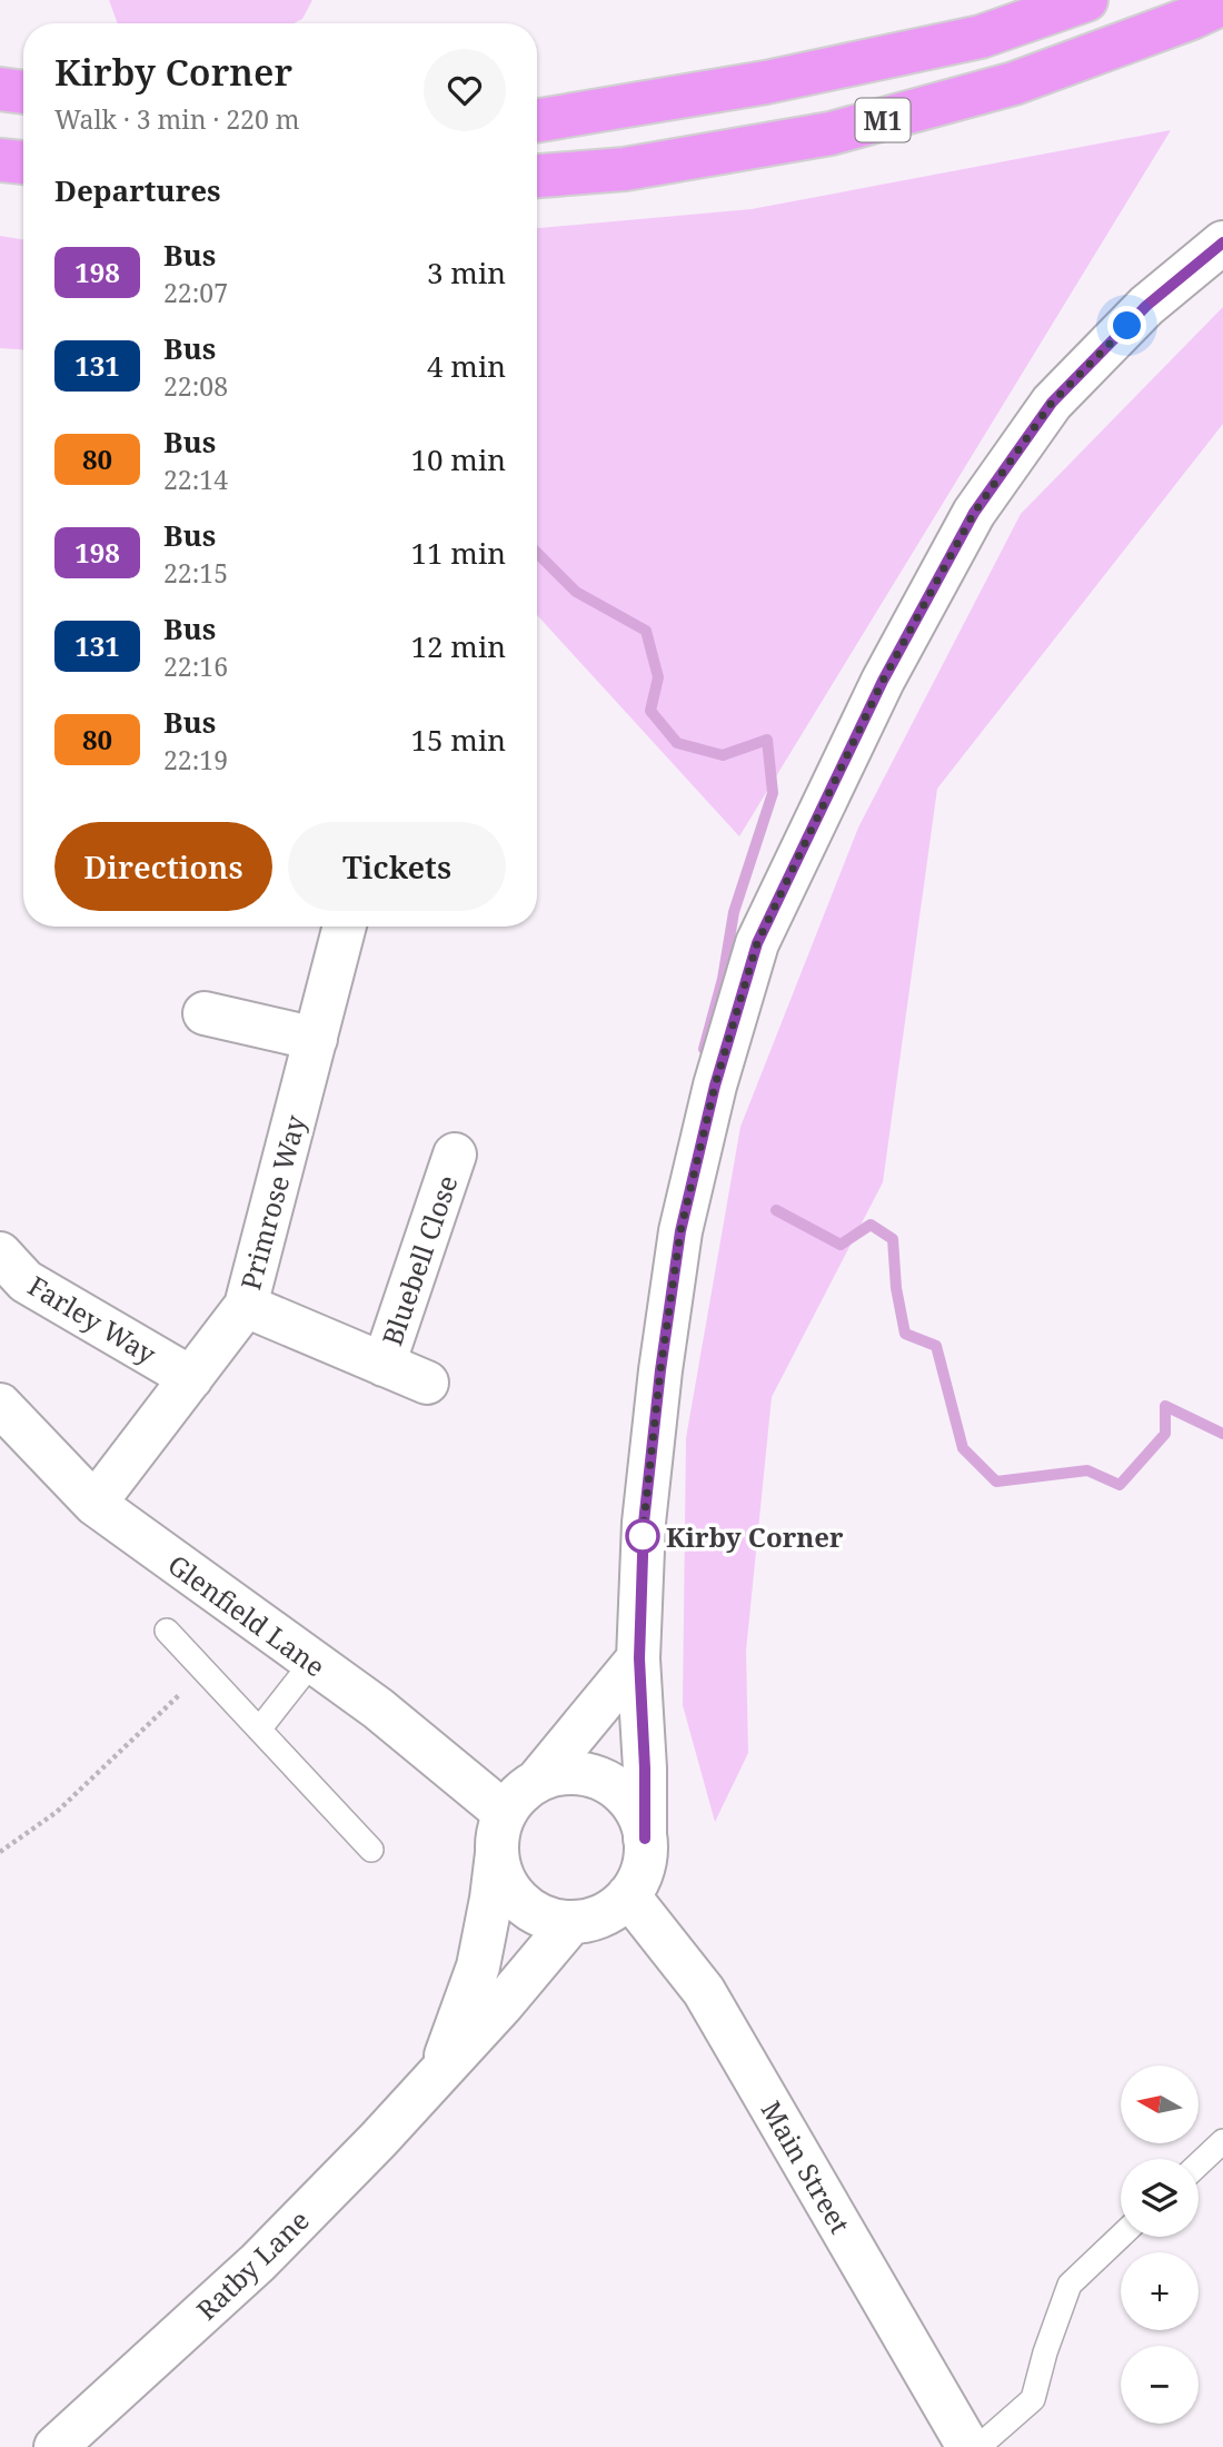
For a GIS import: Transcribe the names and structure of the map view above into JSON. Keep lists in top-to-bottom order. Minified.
{"streets":{"highway":["M1"],"street":["Primrose Way","Bluebell Close","Farley Way","Glenfield Lane","Main Street","Ratby Lane"]},"crossings":[["Primrose Way","Bluebell Close"],["Primrose Way","Farley Way"],["Primrose Way","Glenfield Lane"],["Glenfield Lane","Main Street"],["Glenfield Lane","Ratby Lane"],["Main Street","Ratby Lane"]],"places":["Kirby Corner"],"lines":["bus line 198"],"north":"left","page":{"heading":[["Kirby Corner","Walk · 3 min · 220 m"],"Departures"],"list":[{"mark":"198","name":"Bus","note":"22:07","value":"3 min"},{"mark":"131","name":"Bus","note":"22:08","value":"4 min"},{"mark":"80","name":"Bus","note":"22:14","value":"10 min"},{"mark":"198","name":"Bus","note":"22:15","value":"11 min"},{"mark":"131","name":"Bus","note":"22:16","value":"12 min"},{"mark":"80","name":"Bus","note":"22:19","value":"15 min"}],"buttons":["Directions","Tickets"],"map_buttons":["+","−"]}}
